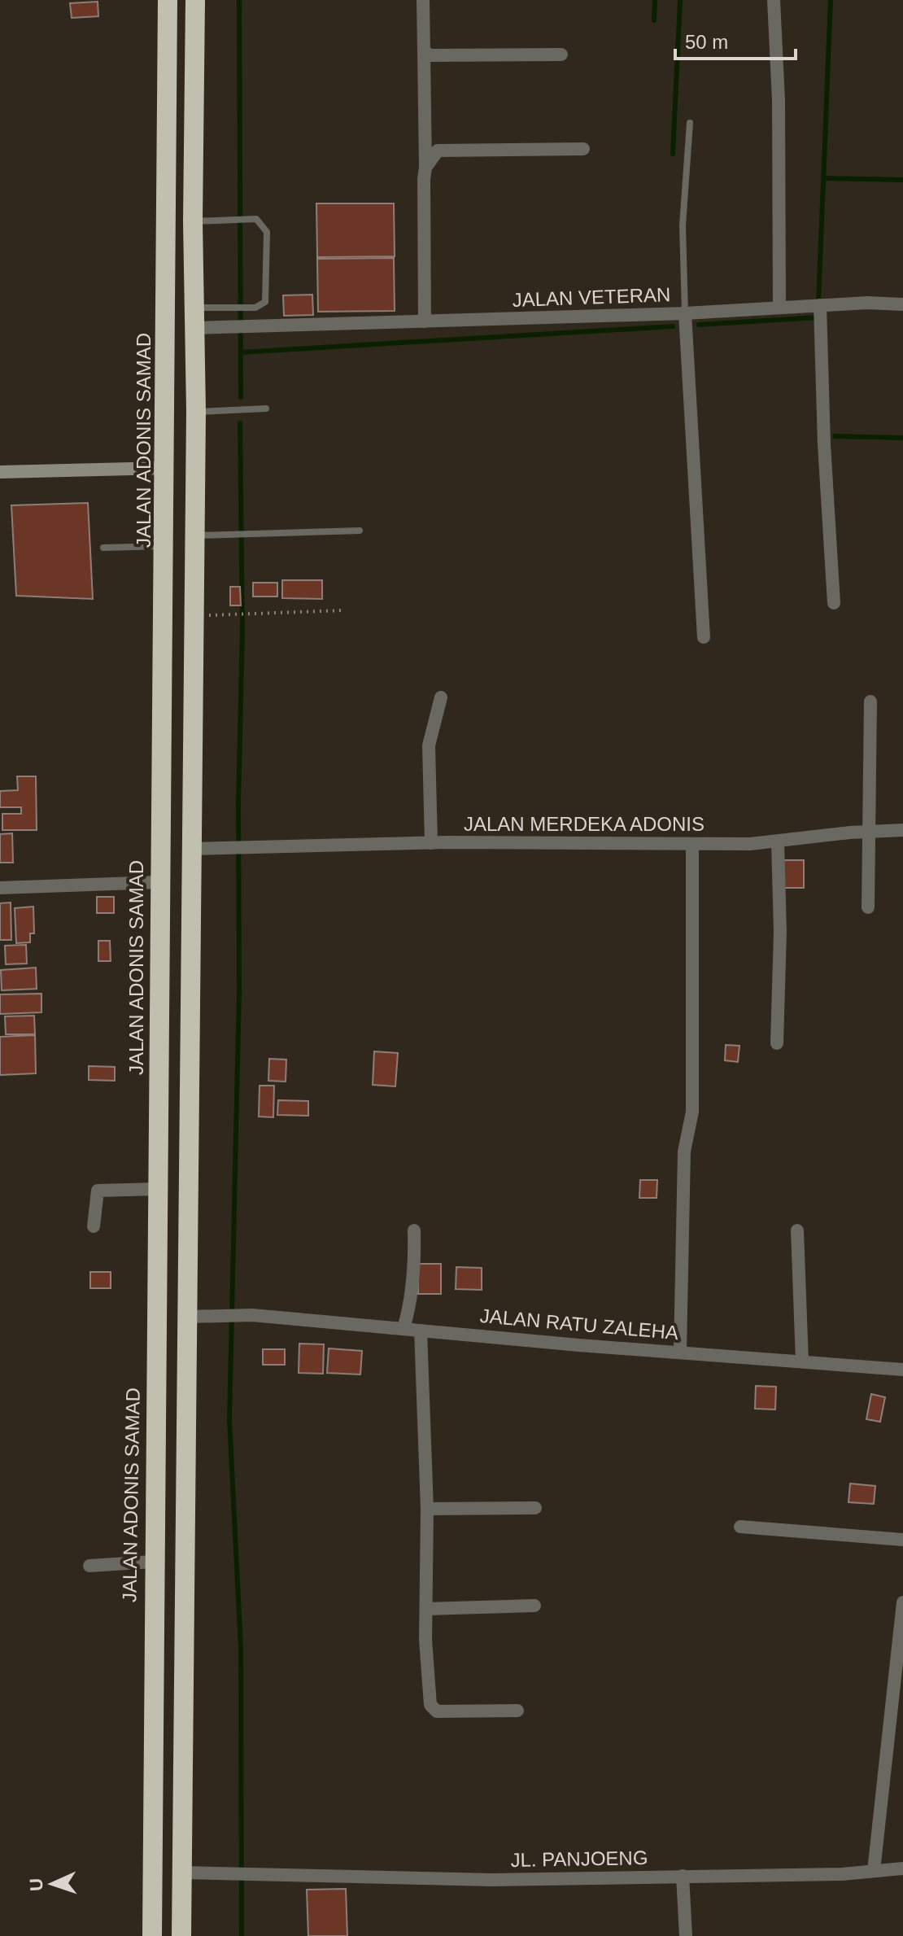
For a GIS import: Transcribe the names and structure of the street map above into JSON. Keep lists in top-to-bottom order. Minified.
{"streets":{"highway":["JALAN ADONIS SAMAD"],"street":["JALAN VETERAN","JALAN MERDEKA ADONIS","JALAN RATU ZALEHA","JL. PANJOENG"]},"scale_bar":"50 m","north":"left"}
